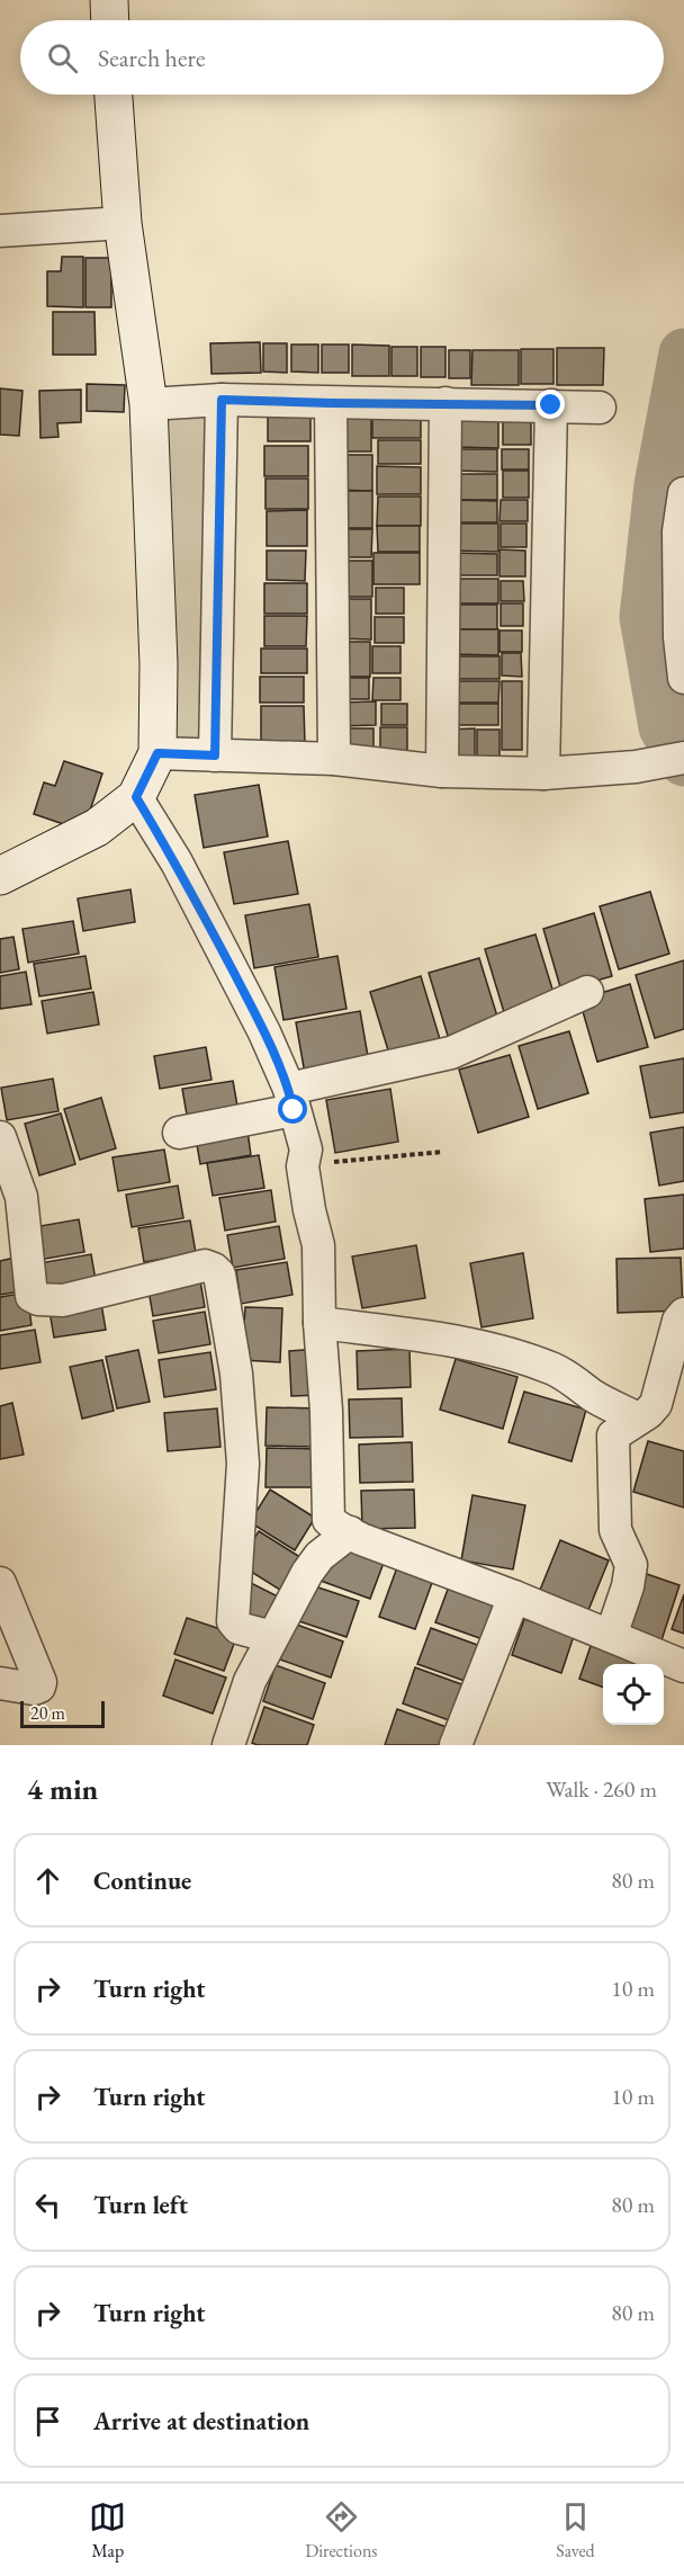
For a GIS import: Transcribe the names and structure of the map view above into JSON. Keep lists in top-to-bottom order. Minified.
{"scale_bar":"20 m","page":{"search":"Search here","scale":"20 m","heading":["4 min","Walk · 260 m"],"list":[["Continue","80 m"],["Turn right","10 m"],["Turn right","10 m"],["Turn left","80 m"],["Turn right","80 m"],"Arrive at destination"],"nav":["Map","Directions","Saved"]}}
